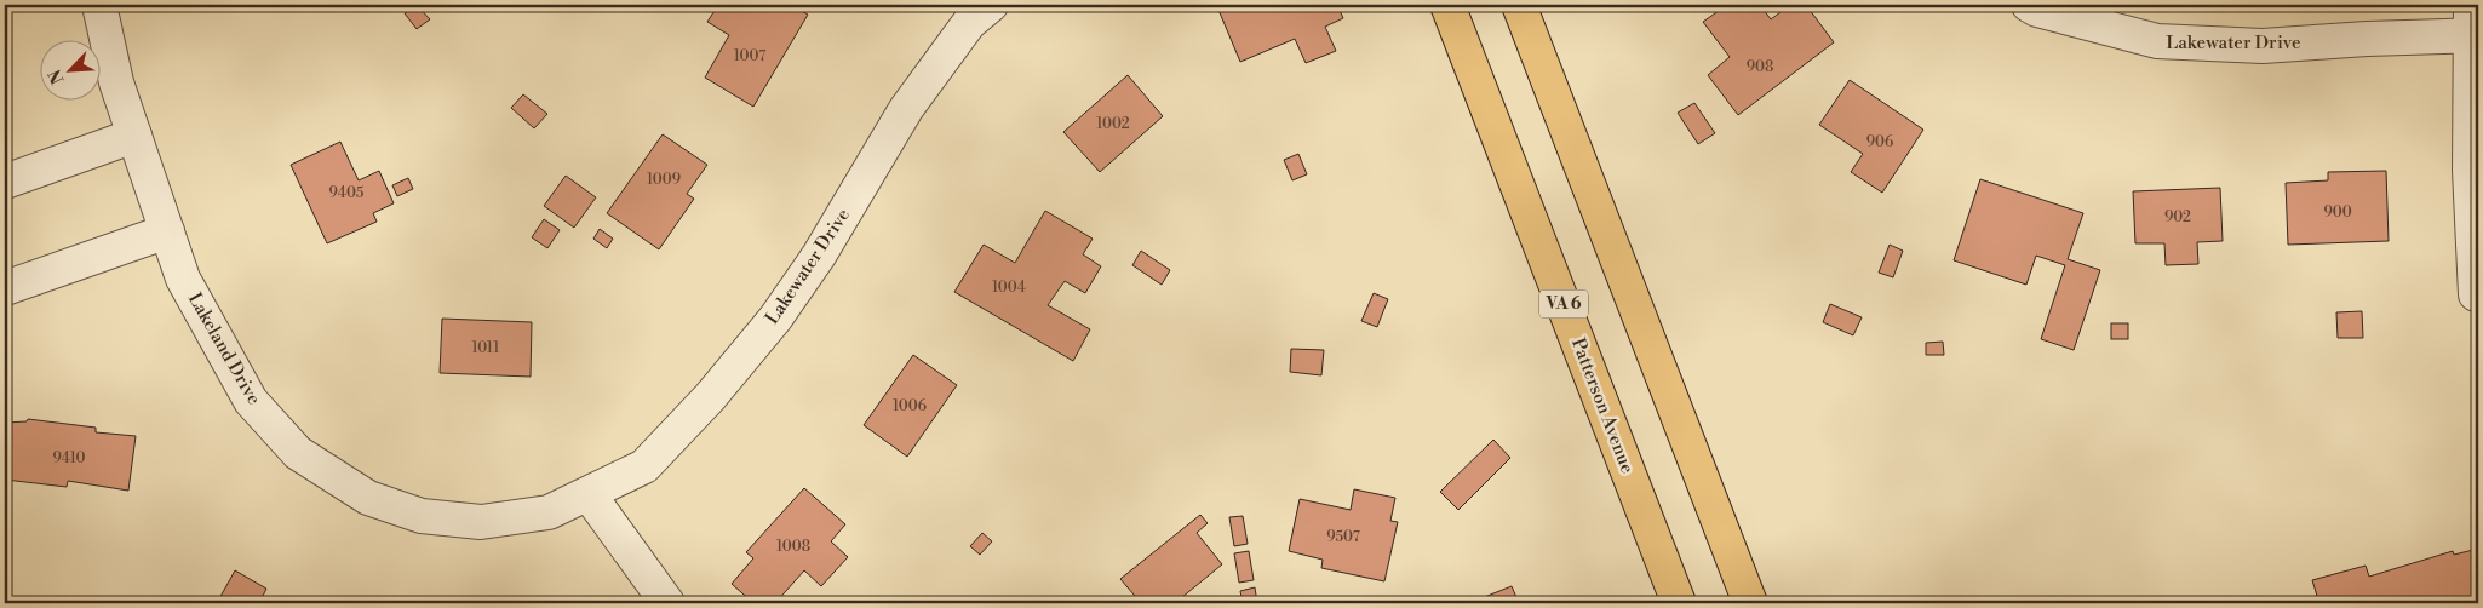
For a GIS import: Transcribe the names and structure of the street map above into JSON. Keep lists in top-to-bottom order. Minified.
{"streets":{"main road":["VA 6","Patterson Avenue"],"street":["Lakewater Drive","Lakeland Drive"]},"crossings":[["Lakewater Drive","Lakeland Drive"]],"house_numbers":["1007","908","1002","906","1009","9405","900","902","1004","1011","1006","9410","9507","1008"],"north":"bottom left"}
